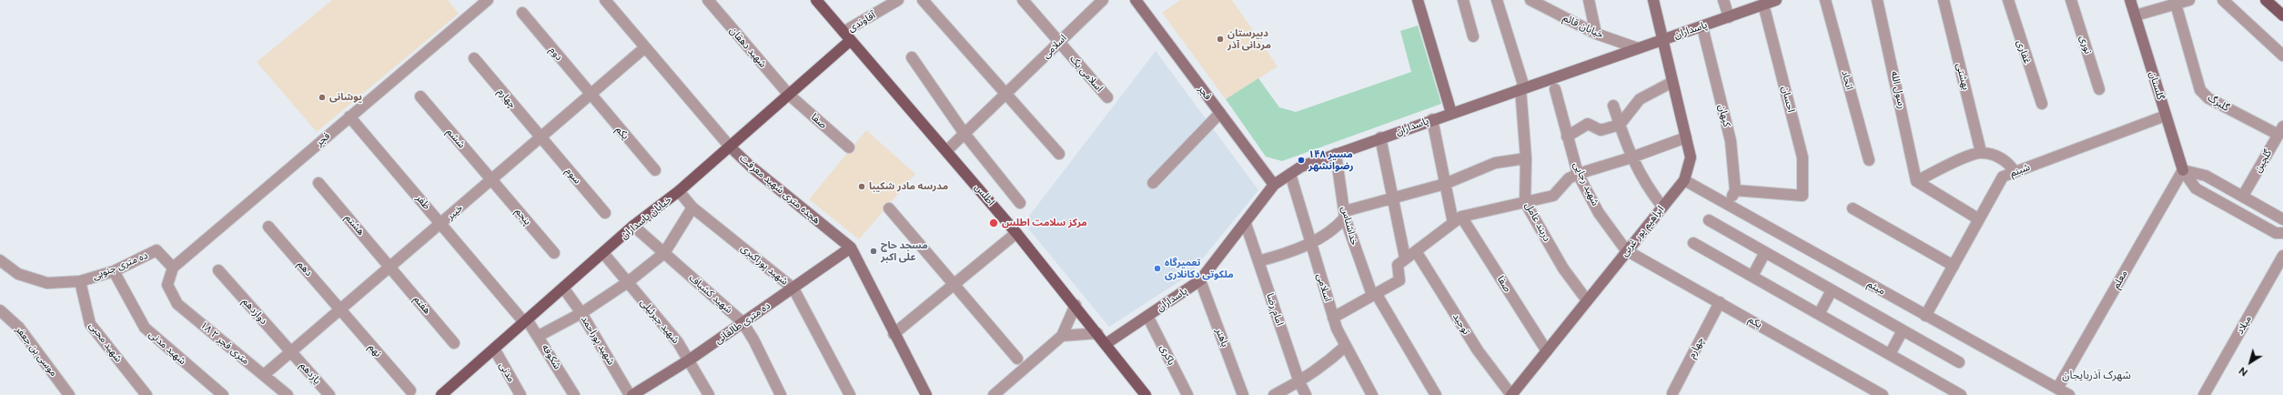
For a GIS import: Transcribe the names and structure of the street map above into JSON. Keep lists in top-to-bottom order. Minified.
{"streets":{"main road":["اطلس","خیابان پاسداران"],"street":["آقاوندی","خیابان قائم","پاسداران","نوری","اسلامی","شهید دهقان","غفاری","دوم","اسلامی یک","بهشتی","اتحاد","گلستان","رسول الله","فجر","چهارم","احسان","گلبرگ","کیهان","صفا","یکم","ششم","گلچین","شبنم","سوم","شهید رجایی","هجده متری شهید معرفت","ظفر","خیبر","پنجم","دربند عامل","هشتم","خداشناس","ابراهیم پور غربی","شهید پوراکبری","ده متری جنوبی","دهم","معلم","میثم","شهید کشباف","هفتم","امام رضا","دوازدهم","شهید جبرئیلی","ده متری طالقانی","توحید","میلاد","باهنر","شهید پوراحمد","شهید محبی","۱۸ متری فجر ۲","شهید مدنی","نهم","موسی بن جعفر","باکری","شکوفه","مدنی","یازدهم"]},"crossings":[["آقاوندی","اطلس"],["آقاوندی","خیابان پاسداران"],["خیابان قائم","پاسداران"],["پاسداران","اسلامی"],["پاسداران","فجر"],["پاسداران","احسان"],["پاسداران","کیهان"],["پاسداران","صفا"],["پاسداران","اطلس"],["پاسداران","دربند عامل"],["پاسداران","خداشناس"],["پاسداران","ابراهیم پور غربی"],["پاسداران","امام رضا"],["پاسداران","باهنر"],["پاسداران","باکری"],["اسلامی","اسلامی یک"],["اسلامی","اطلس"],["شهید دهقان","صفا"],["شهید دهقان","خیابان پاسداران"],["دوم","یکم"],["دوم","خیبر"],["گلستان","شبنم"],["گلستان","معلم"],["فجر","ظفر"],["فجر","ده متری جنوبی"],["فجر","۱۸ متری فجر ۲"],["چهارم","یکم"],["چهارم","سوم"],["چهارم","خیبر"],["احسان","کیهان"],["گلبرگ","گلچین"],["صفا","خیابان پاسداران"],["صفا","ابراهیم پور غربی"],["یکم","شهید رجایی"],["یکم","خیبر"],["یکم","ابراهیم پور غربی"],["ششم","خیبر"],["ششم","پنجم"],["شبنم","میثم"],["سوم","خیبر"],["شهید رجایی","ابراهیم پور غربی"],["هجده متری شهید معرفت","خیبر"],["هجده متری شهید معرفت","خیابان پاسداران"],["هجده متری شهید معرفت","ده متری طالقانی"],["اطلس","خیابان پاسداران"],["ظفر","خیبر"],["ظفر","خیابان پاسداران"],["ظفر","شکوفه"],["خیبر","پنجم"],["خیبر","هشتم"],["خیبر","دهم"],["خیبر","هفتم"],["خیبر","دوازدهم"],["خیبر","۱۸ متری فجر ۲"],["خیبر","نهم"],["خیبر","یازدهم"],["خیابان پاسداران","شهید پوراکبری"],["خیابان پاسداران","شهید کشباف"],["خیابان پاسداران","شهید جبرئیلی"],["خیابان پاسداران","شهید پوراحمد"],["خیابان پاسداران","شکوفه"],["خیابان پاسداران","مدنی"],["دربند عامل","ابراهیم پور غربی"],["هشتم","هفتم"],["ابراهیم پور غربی","میثم"],["ابراهیم پور غربی","توحید"],["شهید پوراکبری","ده متری طالقانی"],["ده متری جنوبی","شهید محبی"],["ده متری جنوبی","۱۸ متری فجر ۲"],["ده متری جنوبی","شهید مدنی"],["دهم","نهم"],["معلم","میثم"],["شهید کشباف","ده متری طالقانی"],["دوازدهم","یازدهم"],["شهید جبرئیلی","ده متری طالقانی"]],"districts":["شهرک آذربایجان"],"places":["دبیرستان مردانی آذر","یوشانی","مسیر ۱۴۸ رضوانشهر","مدرسه مادر شکیبا","مرکز سلامت اطلس","مسجد حاج علی اکبر","تعمیرگاه ملکوتی دکانلاری"],"north":"bottom left"}
